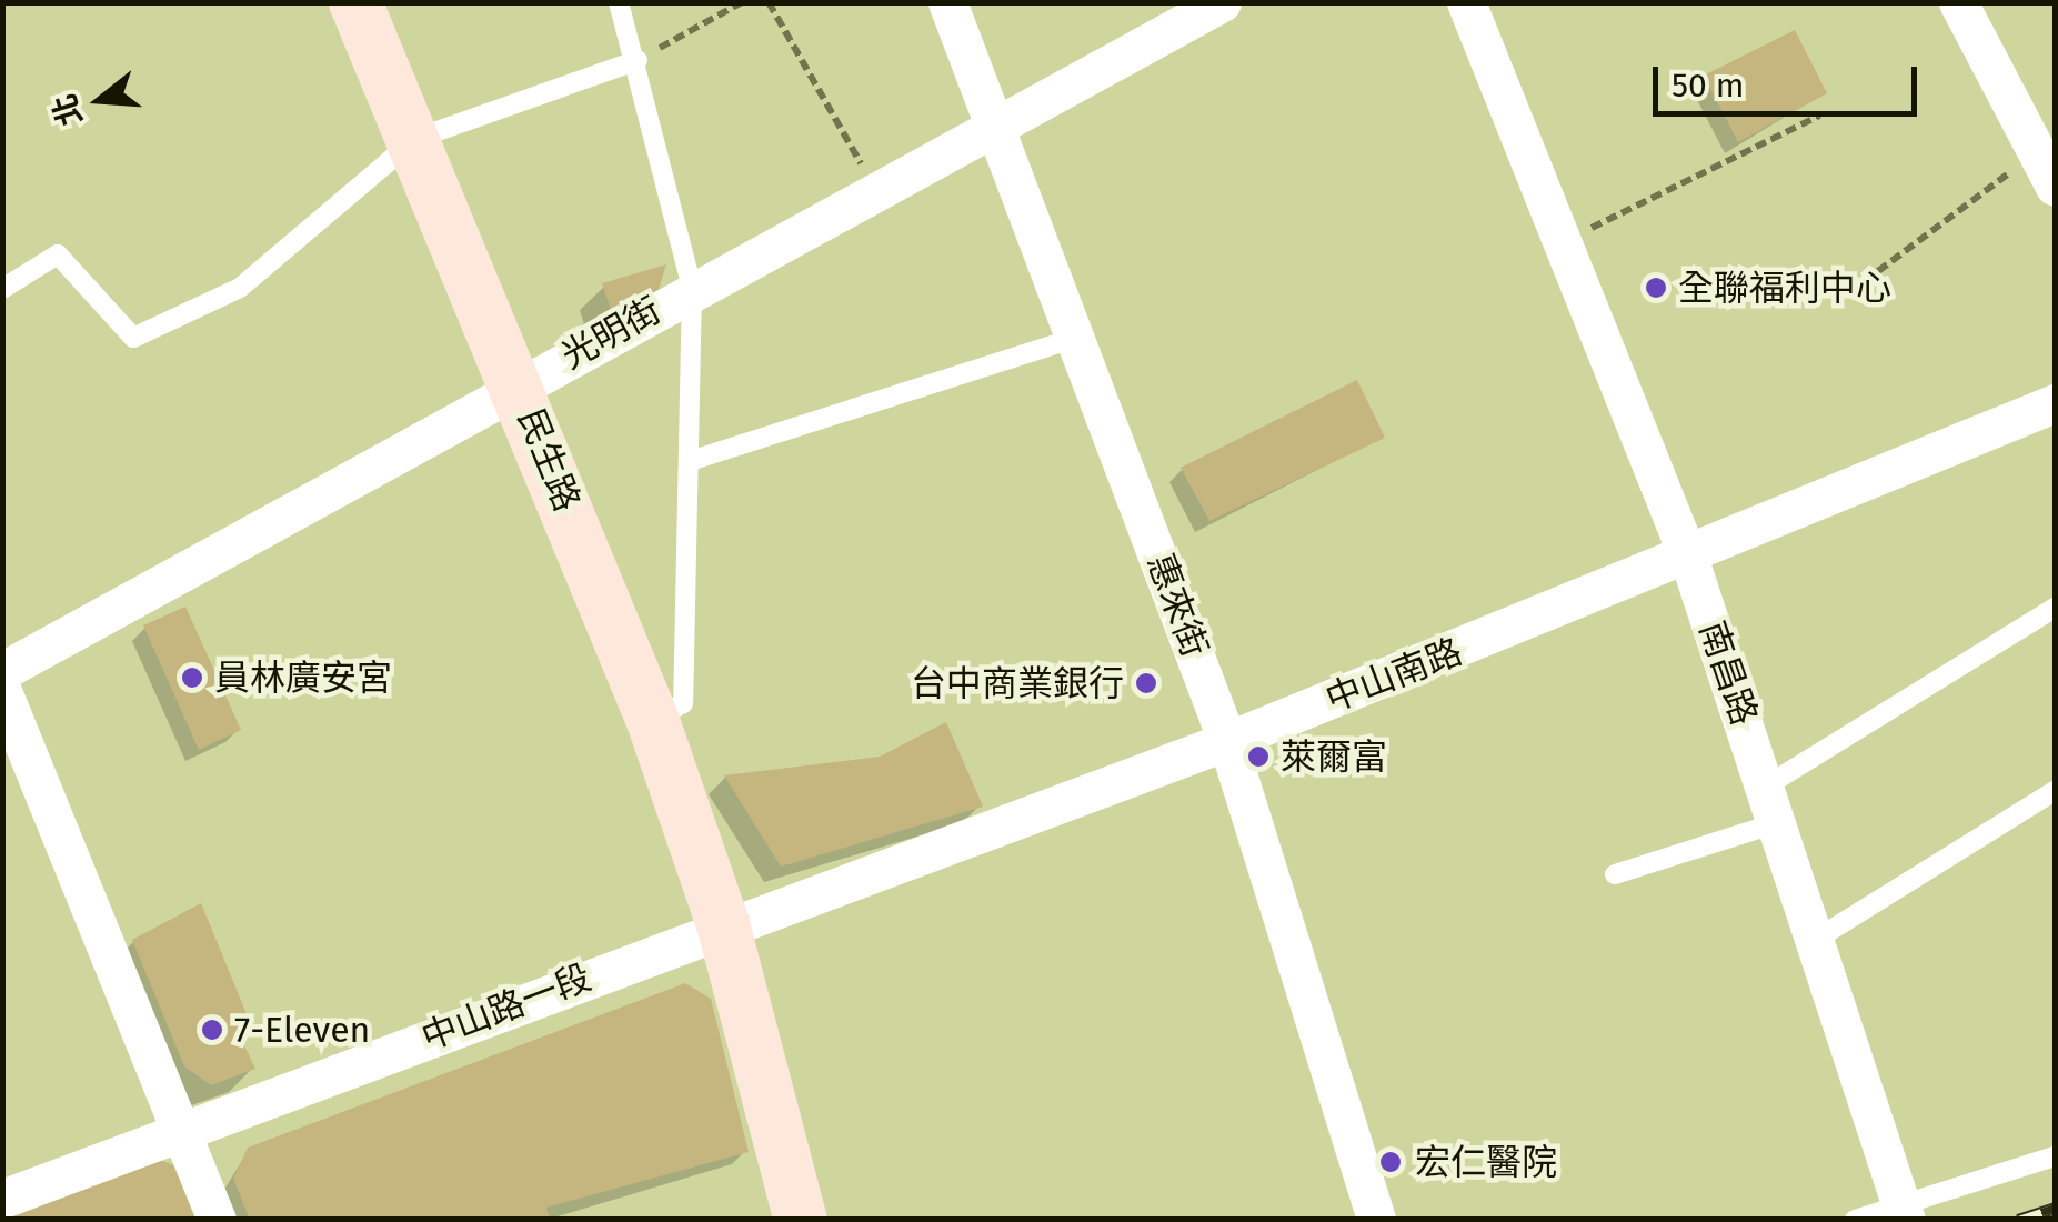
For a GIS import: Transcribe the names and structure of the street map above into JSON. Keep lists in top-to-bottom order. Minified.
{"streets":{"street":["光明街","民生路","惠來街","南昌路","中山南路","中山路一段"]},"crossings":[["光明街","民生路"],["光明街","惠來街"],["民生路","中山南路"],["民生路","中山路一段"],["惠來街","中山南路"],["南昌路","中山南路"],["中山南路","中山路一段"]],"places":["全聯福利中心","員林廣安宮","台中商業銀行","萊爾富","7-Eleven","宏仁醫院"],"scale_bar":"50 m","north":"left"}
